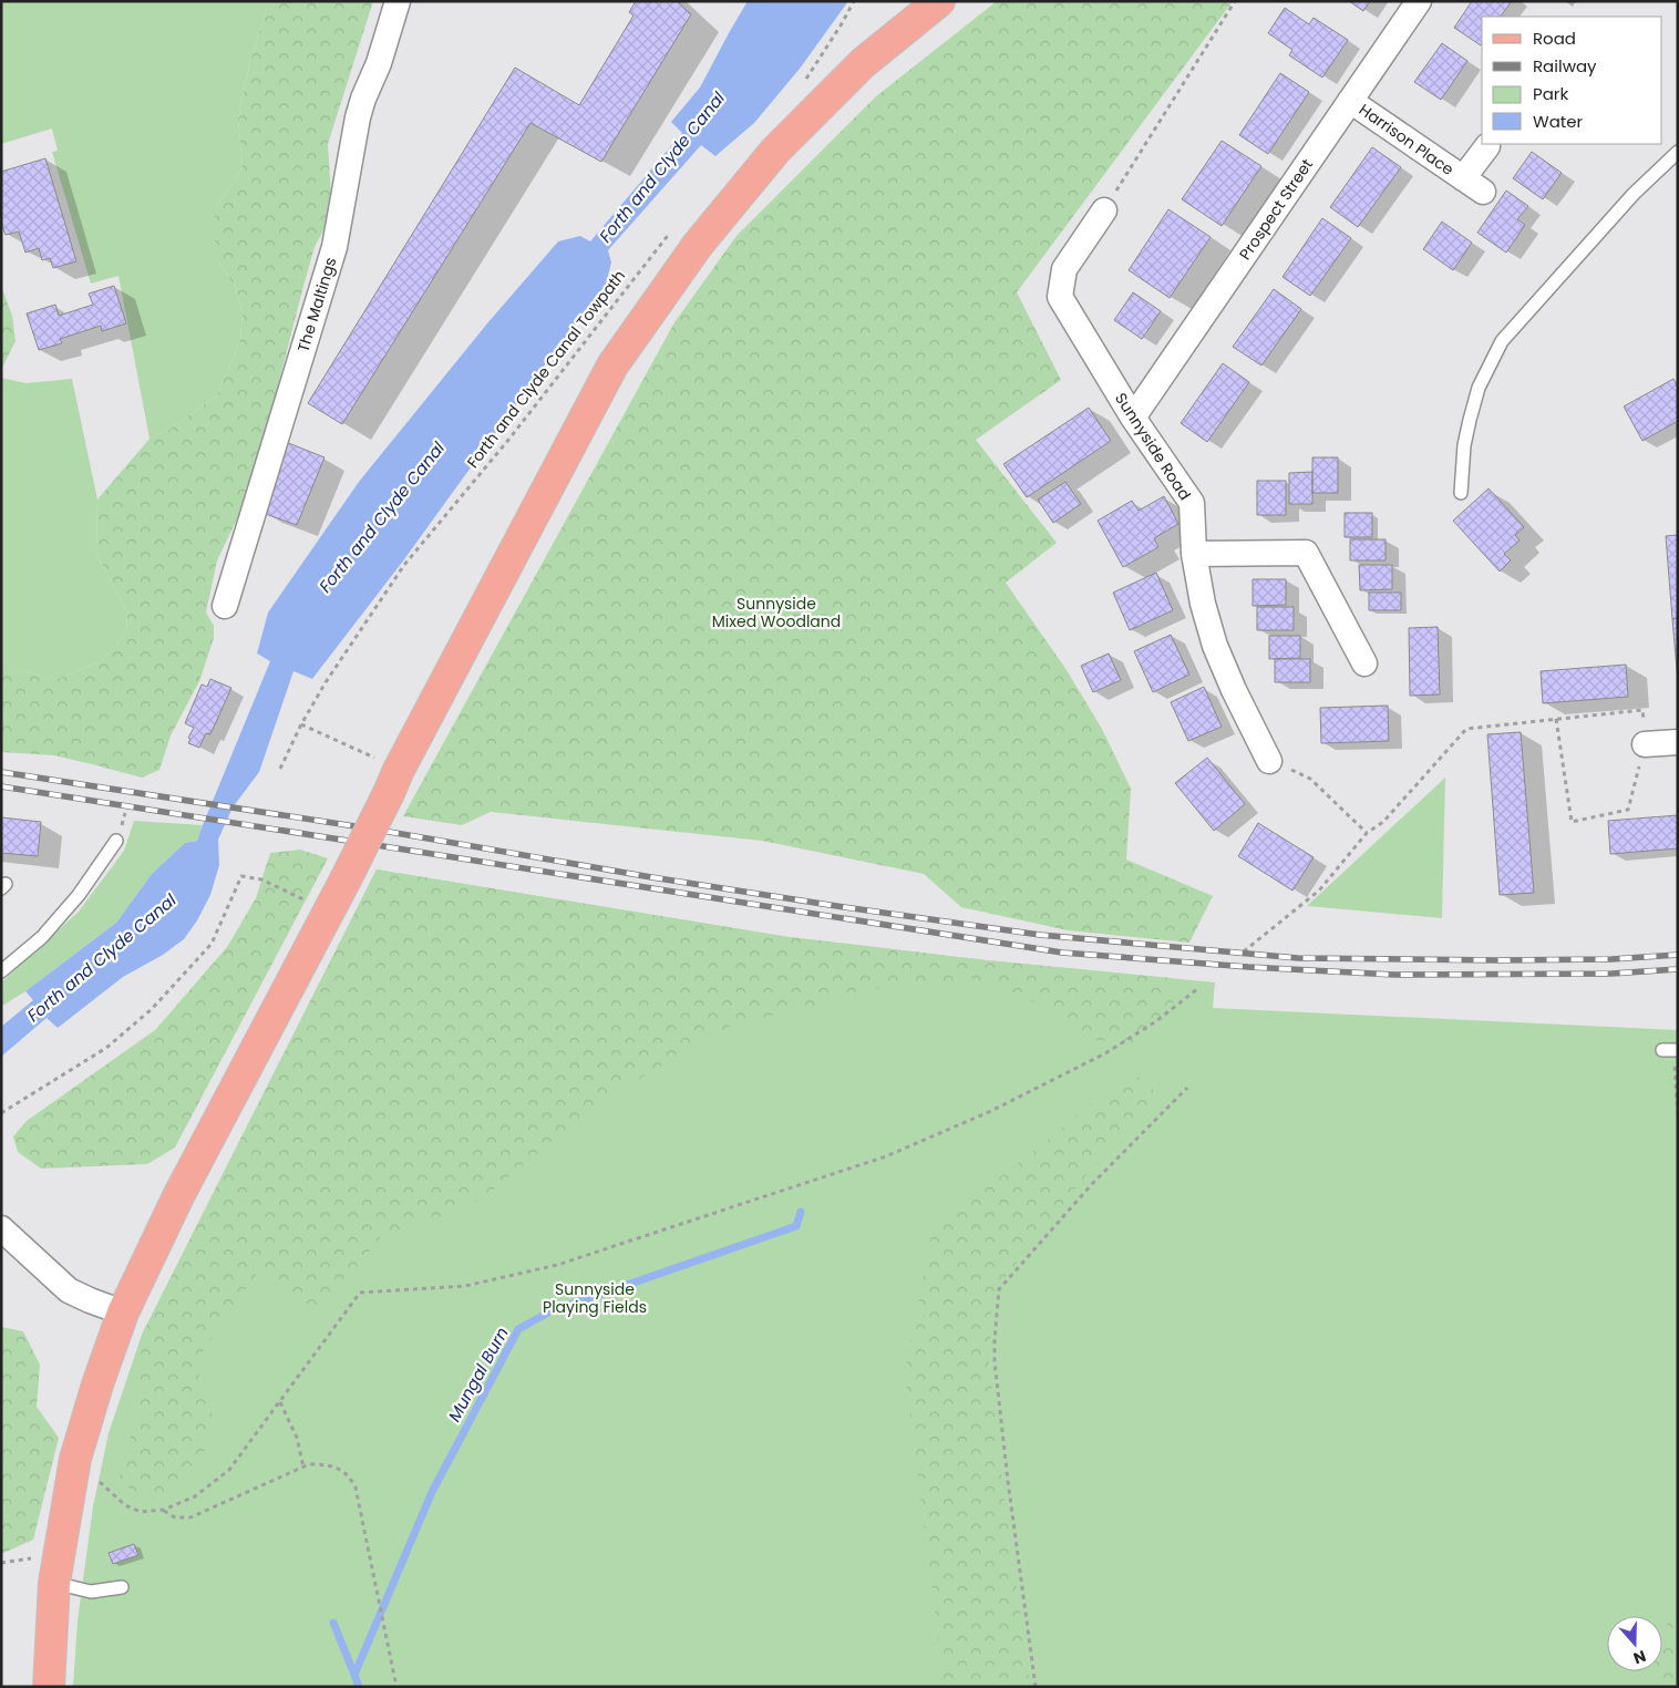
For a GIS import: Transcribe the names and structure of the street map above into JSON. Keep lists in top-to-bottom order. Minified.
{"streets":{"street":["Harrison Place","Prospect Street","The Maltings","Sunnyside Road"],"path":["Forth and Clyde Canal Towpath"]},"crossings":[["Harrison Place","Prospect Street"],["Prospect Street","Sunnyside Road"]],"water":["Forth and Clyde Canal","Mungal Burn"],"parks":["Sunnyside Mixed Woodland","Sunnyside Playing Fields"],"legend":["Road","Railway","Park","Water"],"north":"bottom"}
